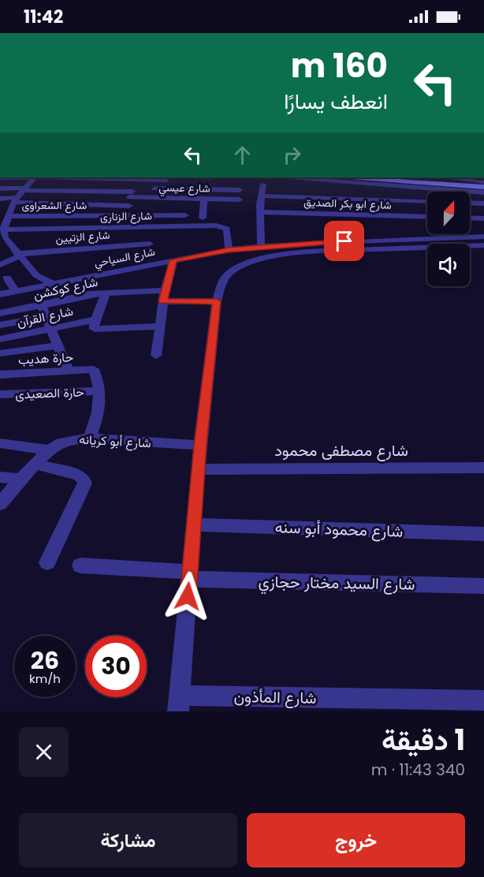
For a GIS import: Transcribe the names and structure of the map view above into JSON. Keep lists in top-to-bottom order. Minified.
{"streets":{"street":["شارع عيسي","شارع ابو بكر الصديق","شارع الشعراوى","شارع الزنارى","شارع الزتيين","شارع السياحي","شارع كوكشن","شارع القرآن","حارة هديب","حارة الصعيدى","شارع أبو كريانه","شارع مصطفى محمود","شارع محمود أبو سنه","شارع السيد مختار حجازي","شارع المأذون"]},"crossings":[["شارع عيسي","شارع الشعراوى"],["شارع الزنارى","شارع السياحي"],["حارة هديب","حارة الصعيدى"]],"north":"top","page":{"status":"11:42","turn":["160 m","انعطف يسارًا"],"speed":"26 km/h","limit":"30","heading":["1 دقيقة","340 m · 11:43"],"buttons":["خروج","مشاركة"]}}
